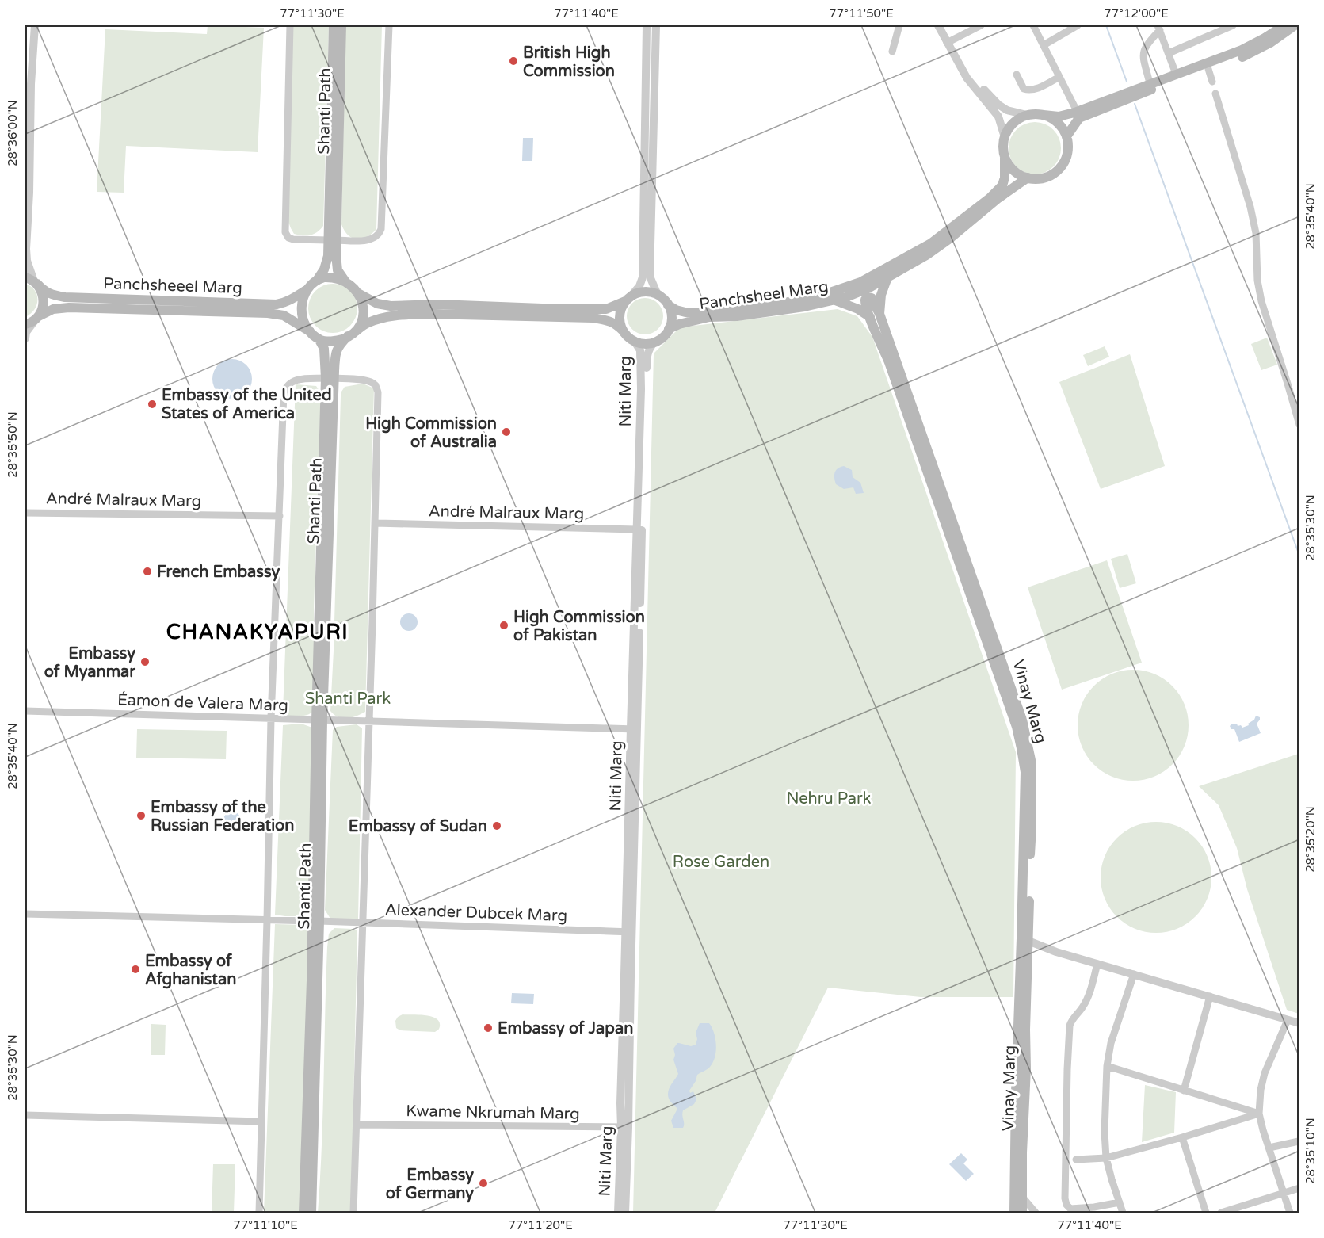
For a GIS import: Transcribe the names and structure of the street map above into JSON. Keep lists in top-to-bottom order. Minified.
{"streets":{"main road":["Shanti Path","Panchsheeel Marg","Panchsheel Marg","Vinay Marg"],"street":["Niti Marg","André Malraux Marg","Éamon de Valera Marg","Alexander Dubcek Marg","Kwame Nkrumah Marg"]},"crossings":[["Shanti Path","Panchsheeel Marg"],["Shanti Path","Éamon de Valera Marg"],["Shanti Path","Alexander Dubcek Marg"],["Panchsheel Marg","Niti Marg"],["Panchsheel Marg","Vinay Marg"],["Niti Marg","André Malraux Marg"],["Niti Marg","Éamon de Valera Marg"],["Niti Marg","Alexander Dubcek Marg"],["Niti Marg","Kwame Nkrumah Marg"]],"districts":["CHANAKYAPURI"],"parks":["Shanti Park","Nehru Park","Rose Garden"],"places":["British High Commission","Embassy of the United States of America","High Commission of Australia","French Embassy","High Commission of Pakistan","Embassy of Myanmar","Embassy of the Russian Federation","Embassy of Sudan","Embassy of Afghanistan","Embassy of Japan","Embassy of Germany"],"coordinates":["77°11'30\"E","77°11'40\"E","77°11'50\"E","77°12'00\"E","28°36'00\"N","28°35'40\"N","28°35'50\"N","28°35'30\"N","28°35'20\"N","28°35'10\"N","77°11'10\"E","77°11'20\"E"]}
